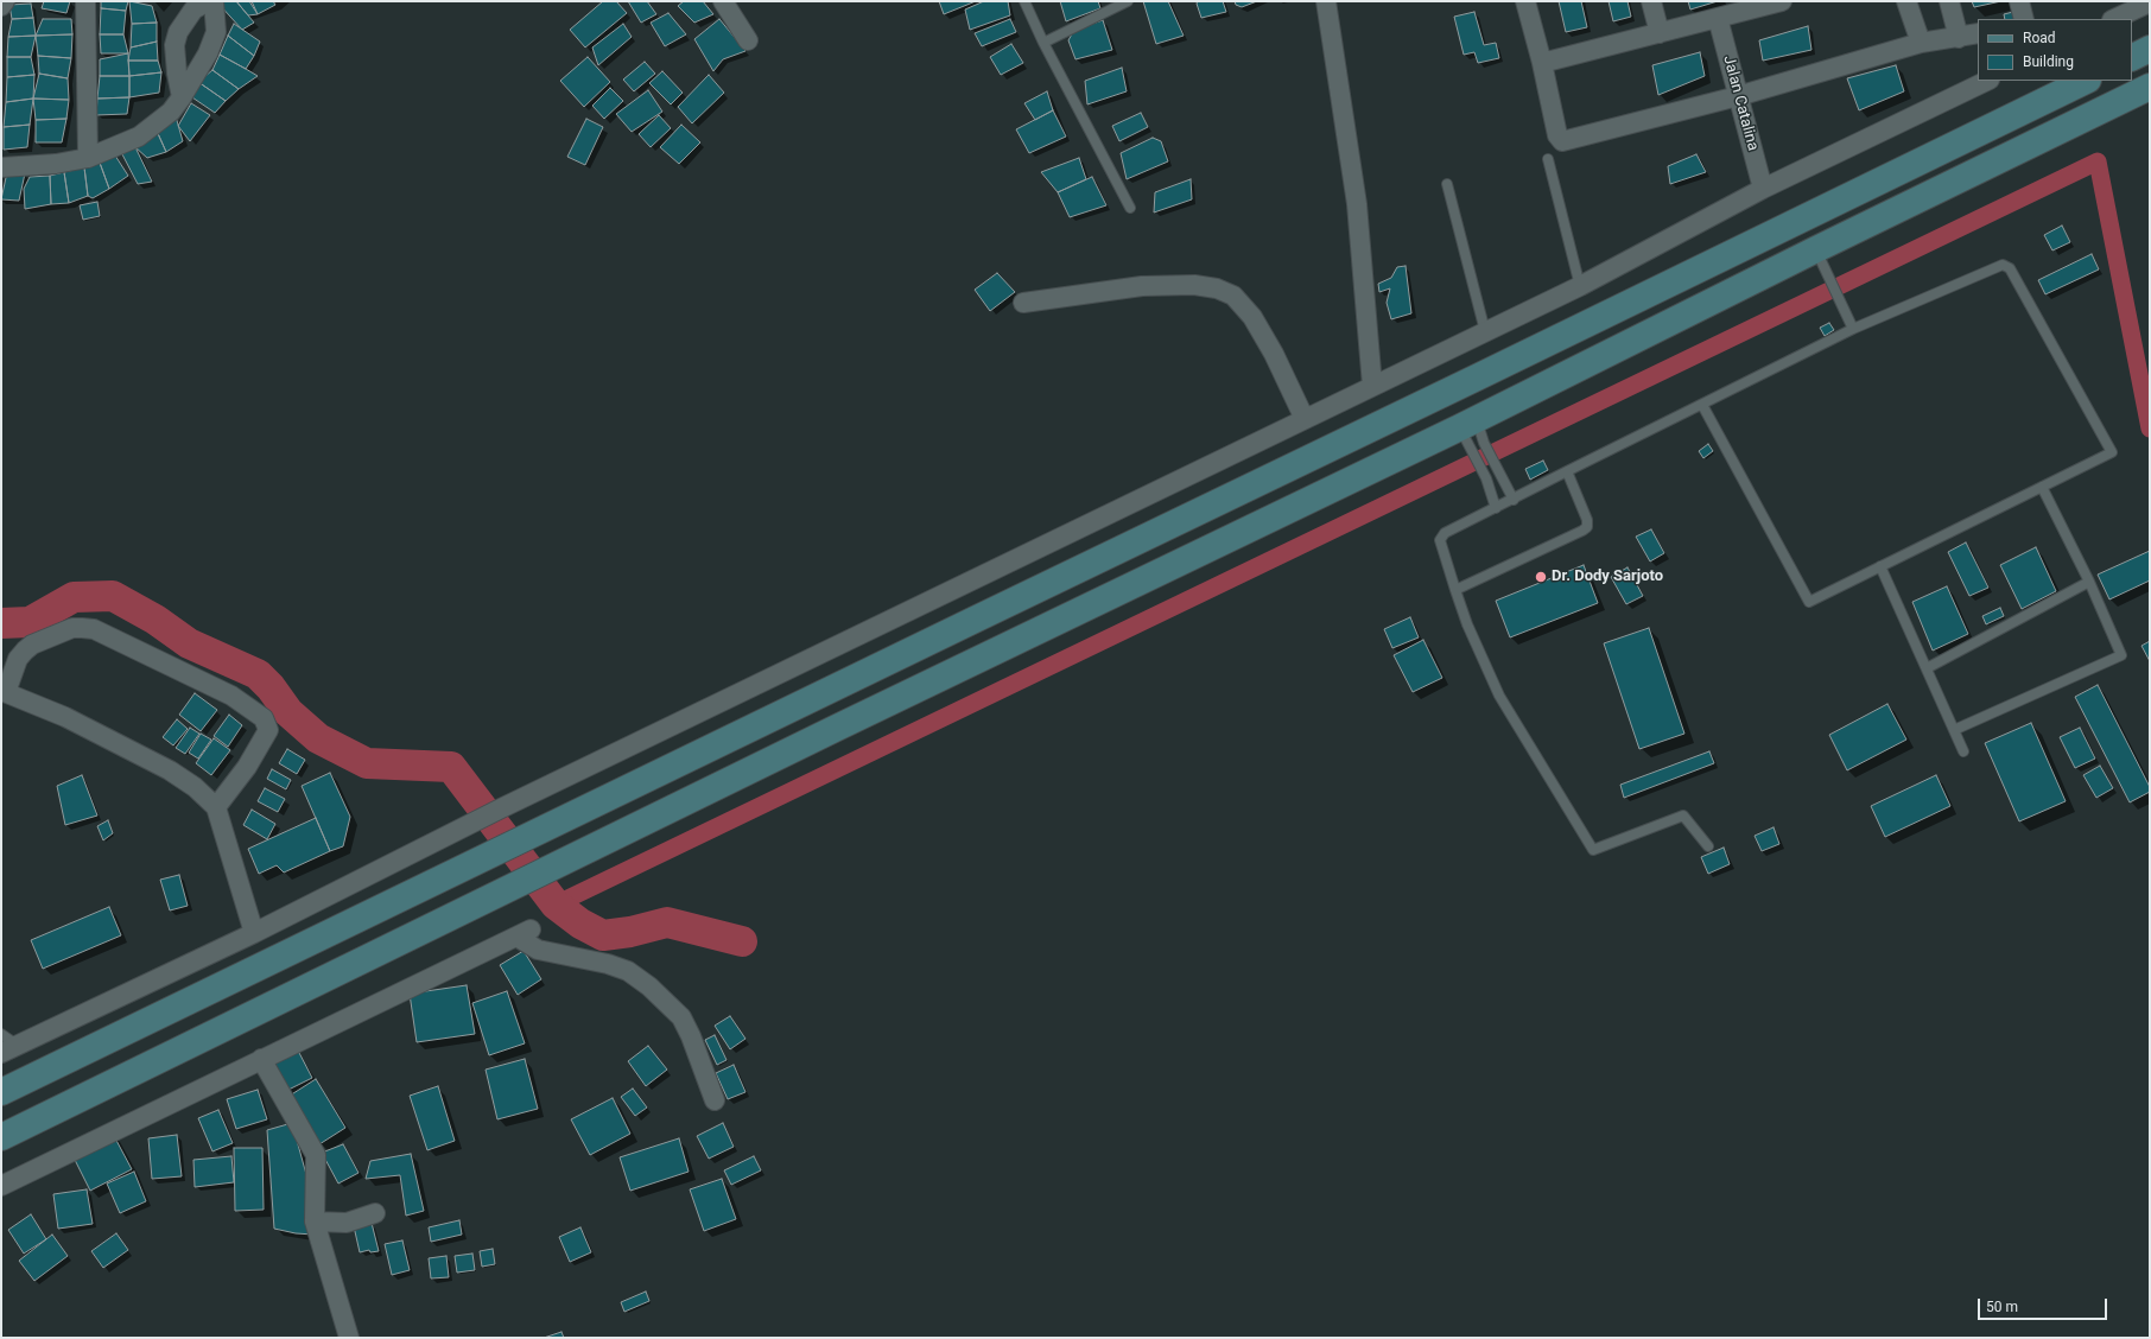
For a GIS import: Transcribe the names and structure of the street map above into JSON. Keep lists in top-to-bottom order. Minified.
{"streets":{"street":["Jalan Catalina"]},"places":["Dr. Dody Sarjoto"],"legend":["Road","Building"],"scale_bar":"50 m"}
